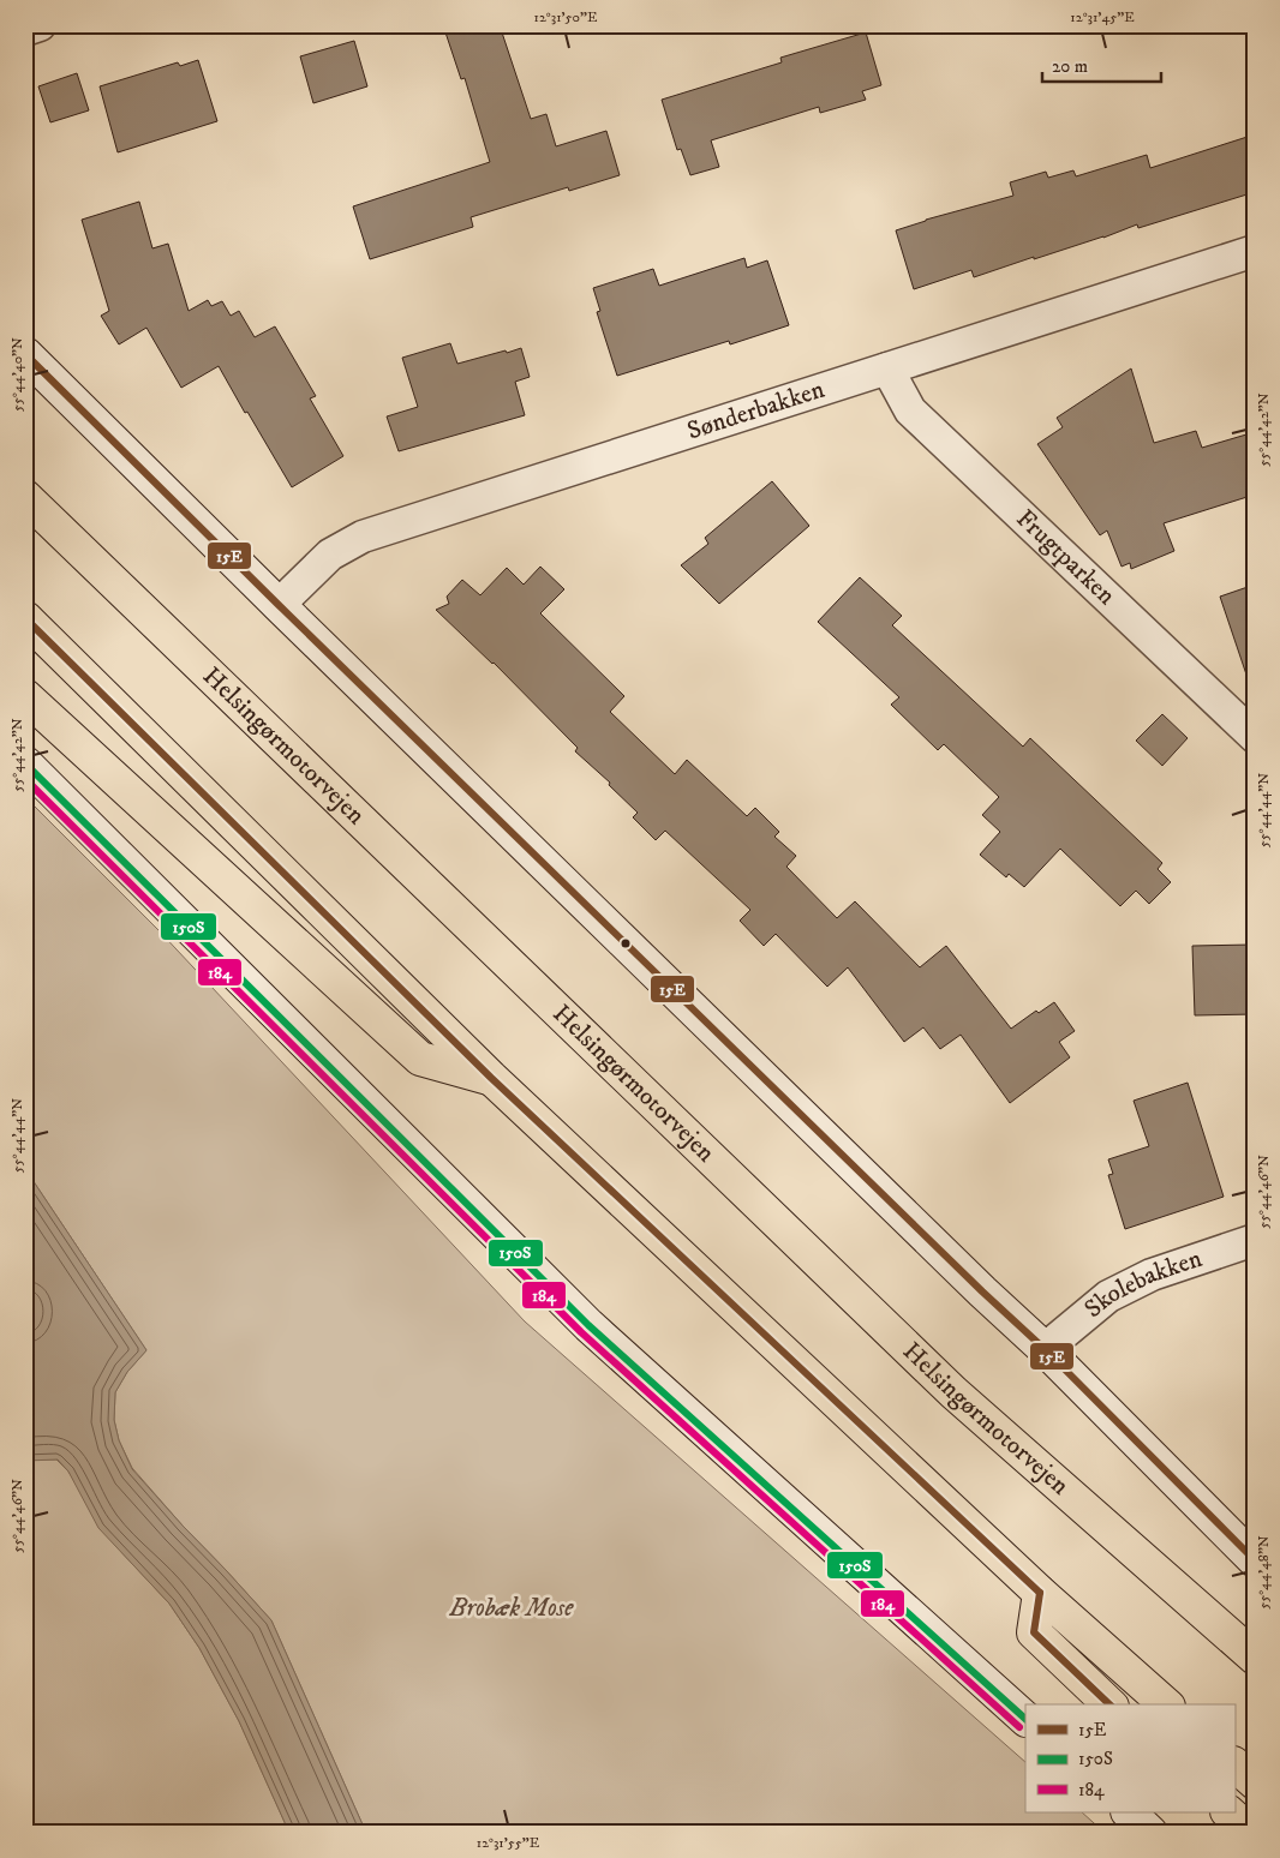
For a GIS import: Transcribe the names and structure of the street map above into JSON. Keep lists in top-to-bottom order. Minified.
{"streets":{"highway":["Helsingørmotorvejen"],"street":["Sønderbakken","Frugtparken","Skolebakken"]},"crossings":[["Sønderbakken","Frugtparken"]],"parks":["Brobæk Mose"],"lines":["transit line 15E","transit line 150S","transit line 184"],"legend":["15E","150S","184"],"scale_bar":"20 m","coordinates":["12°31'50\"E","12°31'45\"E","55°44'40\"N","55°44'42\"N","55°44'44\"N","55°44'46\"N","55°44'48\"N","12°31'55\"E"]}
